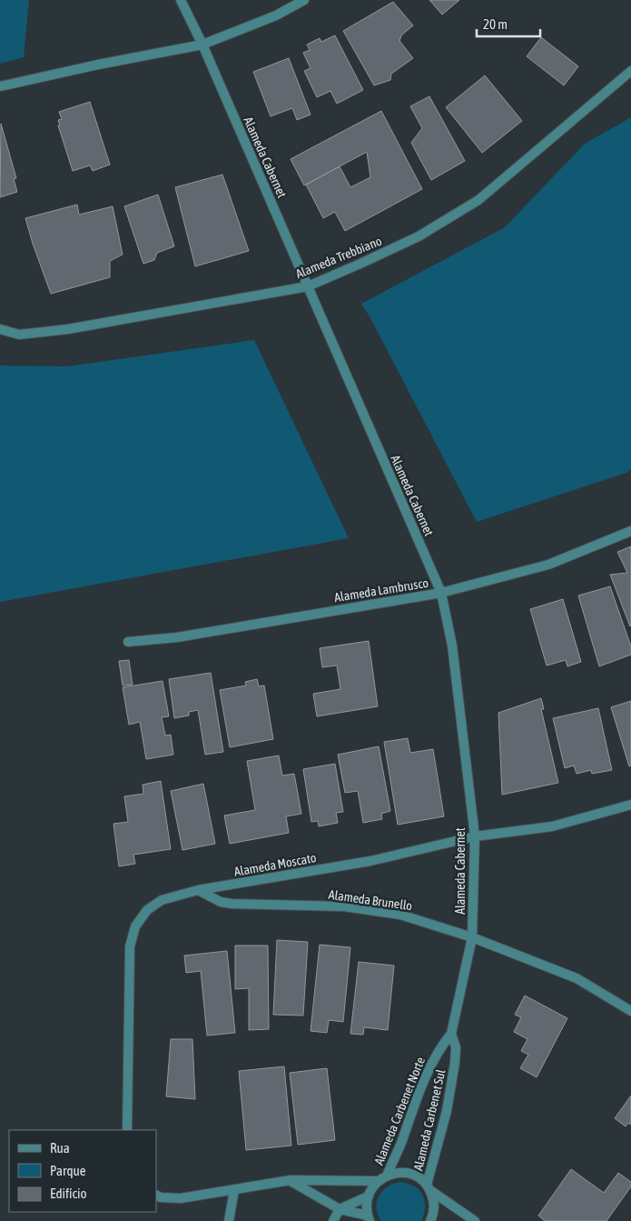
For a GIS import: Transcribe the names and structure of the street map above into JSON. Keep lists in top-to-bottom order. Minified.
{"streets":{"street":["Alameda Cabernet","Alameda Trebbiano","Alameda Lambrusco","Alameda Moscato","Alameda Brunello","Alameda Carbenet Norte","Alameda Carbenet Sul"]},"crossings":[["Alameda Cabernet","Alameda Trebbiano"],["Alameda Cabernet","Alameda Lambrusco"],["Alameda Cabernet","Alameda Moscato"],["Alameda Cabernet","Alameda Brunello"],["Alameda Cabernet","Alameda Carbenet Norte"],["Alameda Cabernet","Alameda Carbenet Sul"],["Alameda Moscato","Alameda Brunello"],["Alameda Carbenet Norte","Alameda Carbenet Sul"]],"legend":["Rua","Parque","Edifício"],"scale_bar":"20 m"}
